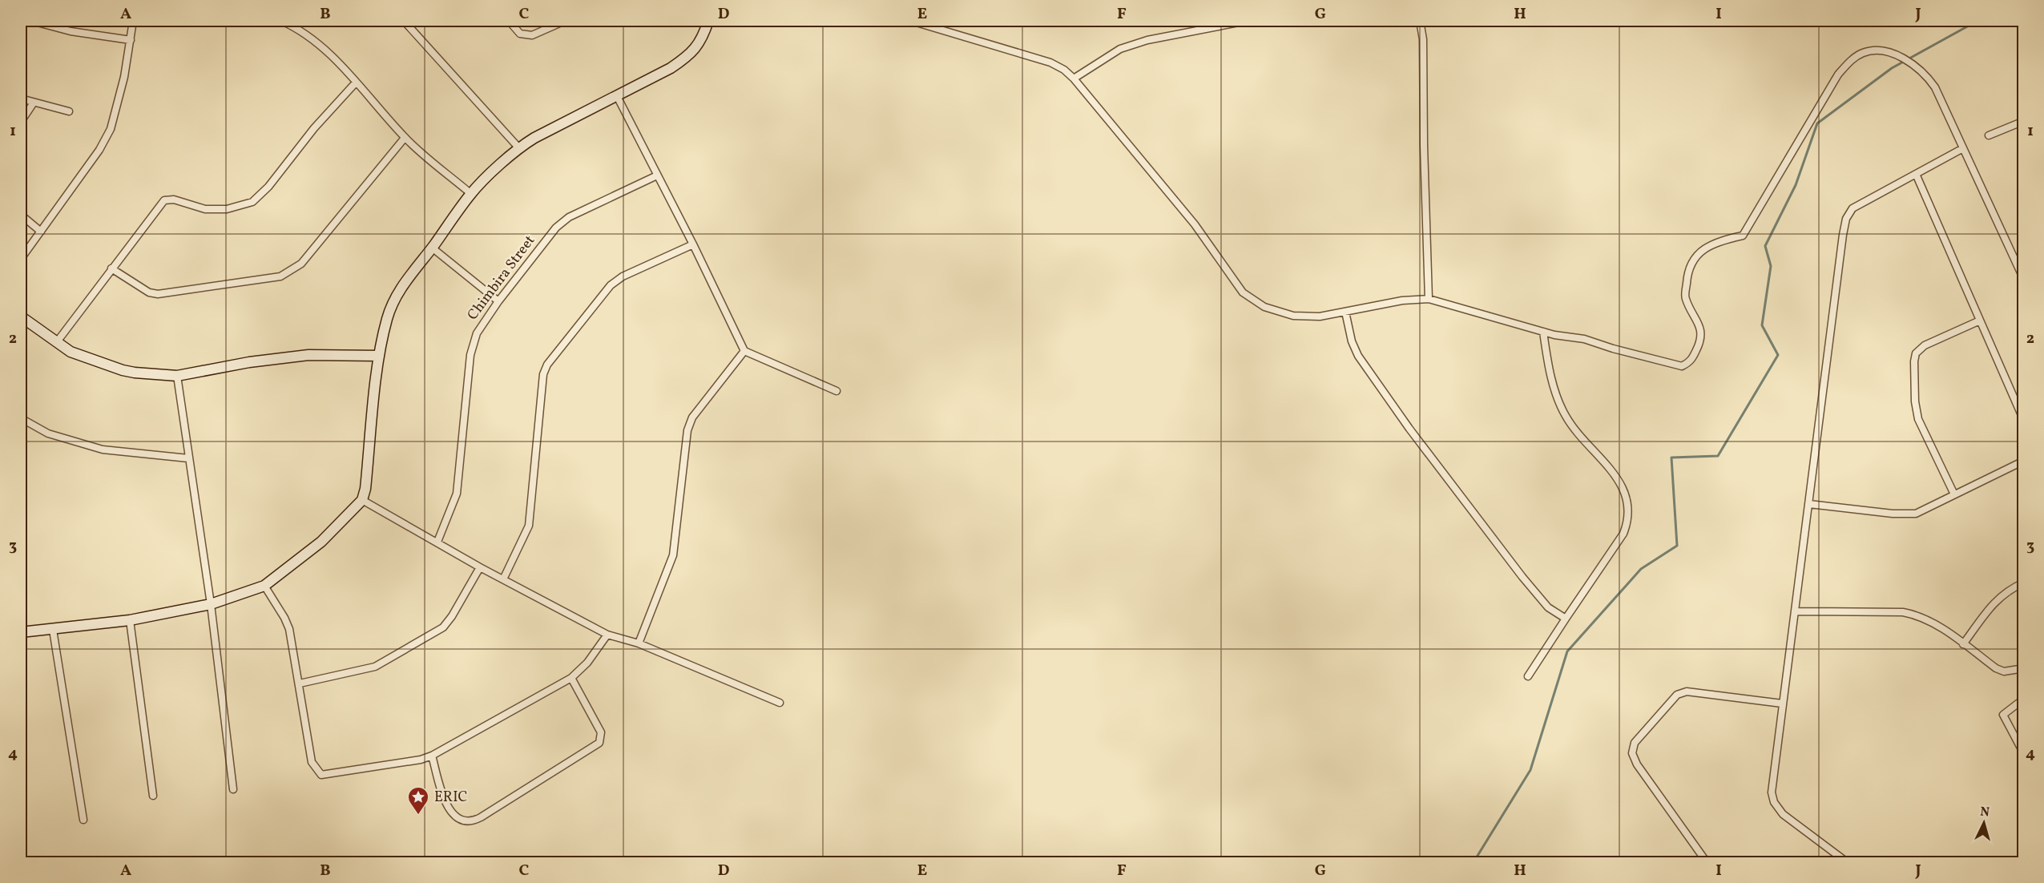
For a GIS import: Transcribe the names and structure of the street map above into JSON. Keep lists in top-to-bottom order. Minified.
{"streets":{"street":["Chimbira Street"]},"places":{"place":["ERIC"]},"north":"top","grid":{"columns":["A","B","C","D","E","F","G","H","I","J"],"rows":["1","2","3","4"]}}
